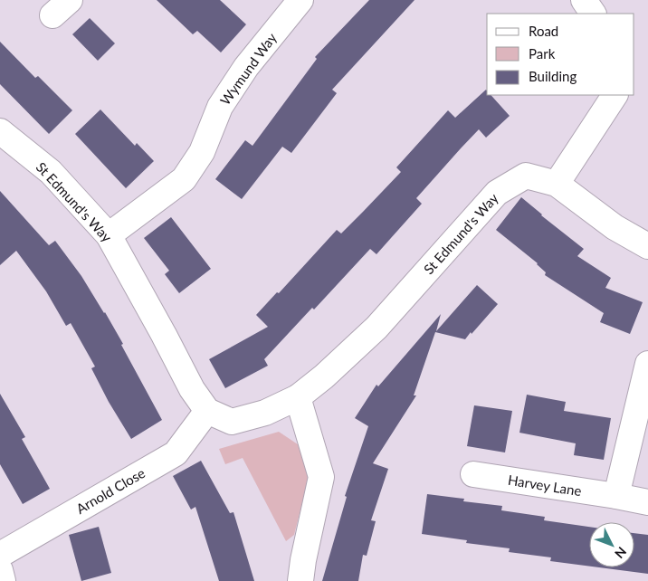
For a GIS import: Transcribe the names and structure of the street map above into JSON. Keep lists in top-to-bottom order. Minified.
{"streets":{"street":["Wymund Way","St Edmund's Way","Harvey Lane","Arnold Close"]},"crossings":[["Wymund Way","St Edmund's Way"],["St Edmund's Way","Arnold Close"]],"legend":["Road","Park","Building"],"north":"bottom right"}
